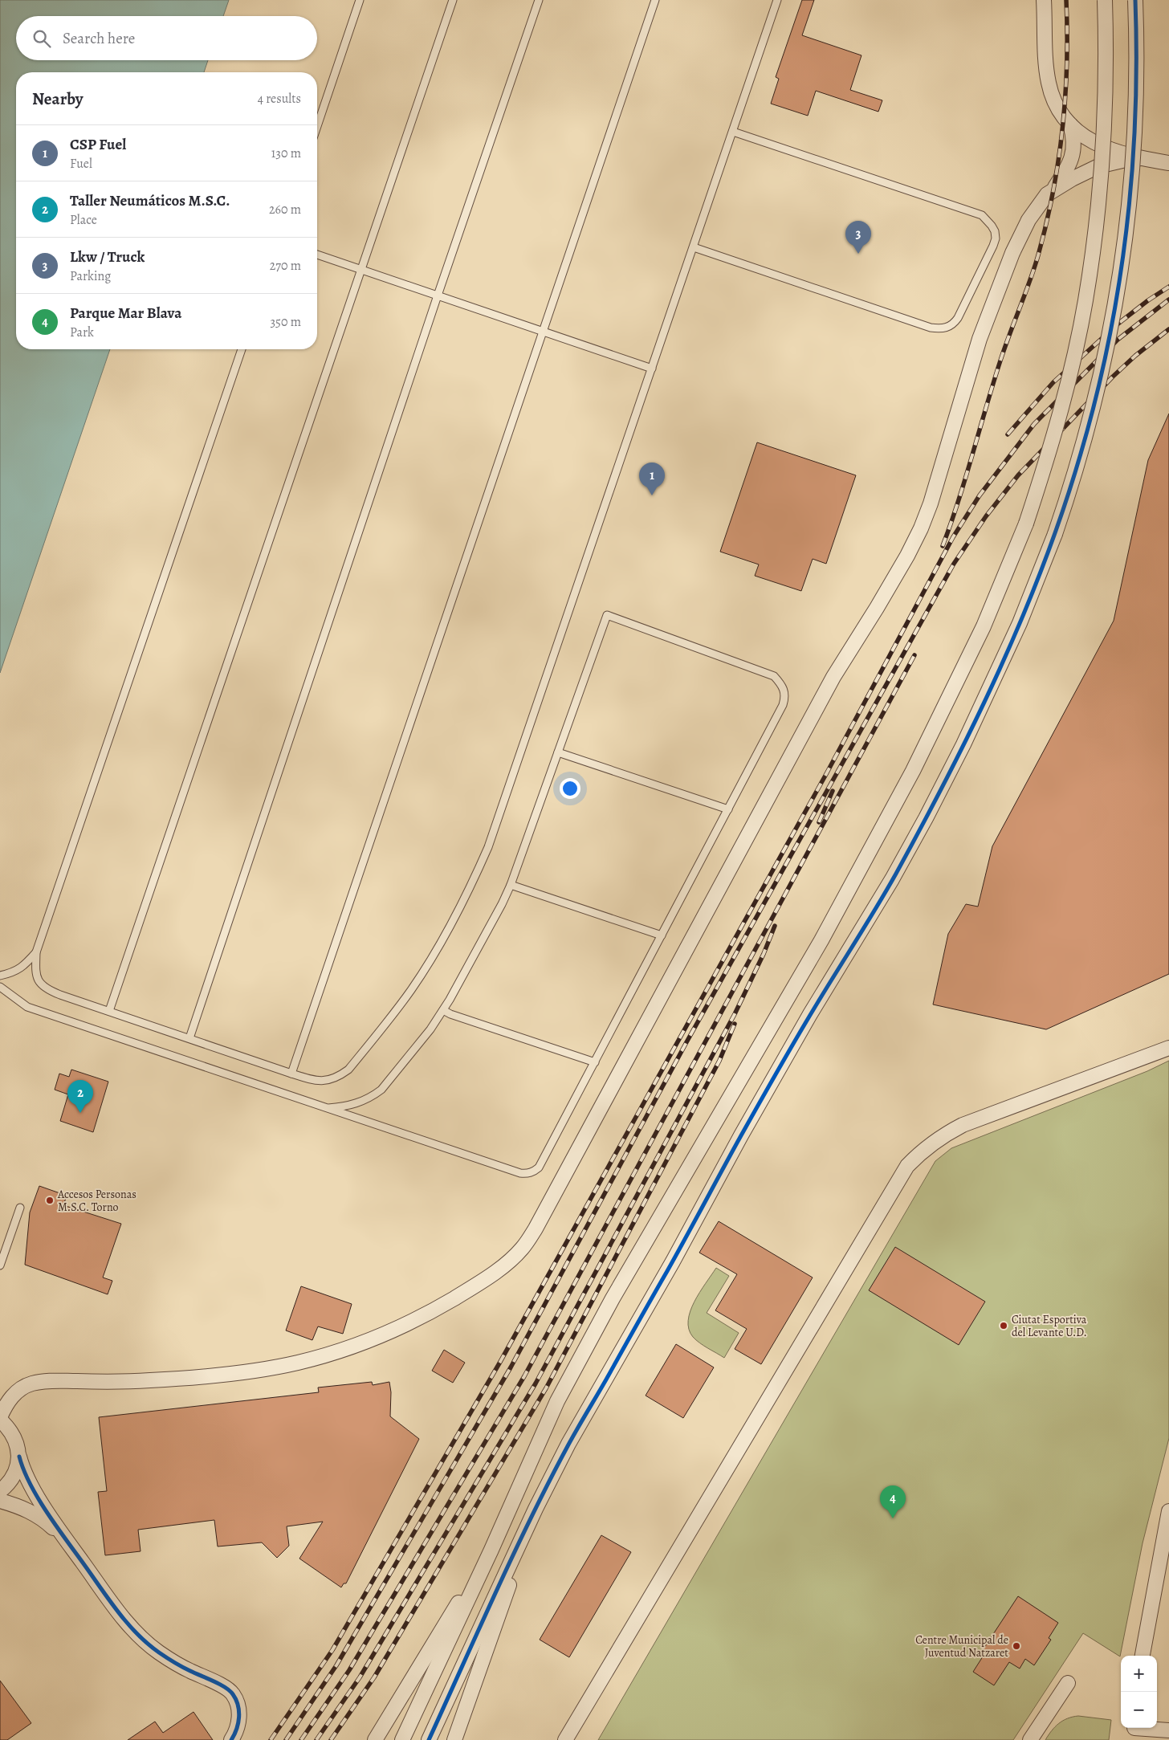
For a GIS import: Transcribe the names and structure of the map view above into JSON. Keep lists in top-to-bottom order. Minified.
{"places":["Accesos Personas M.S.C. Torno","Ciutat Esportiva del Levante U.D.","Centre Municipal de Juventud Natzaret"],"page":{"search":"Search here","heading":["Nearby","4 results"],"list":[{"mark":"1","name":"CSP Fuel","note":"Fuel","value":"130 m"},{"mark":"2","name":"Taller Neumáticos M.S.C.","note":"Place","value":"260 m"},{"mark":"3","name":"Lkw / Truck","note":"Parking","value":"270 m"},{"mark":"4","name":"Parque Mar Blava","note":"Park","value":"350 m"}],"pins":["3","1","2","4"],"map_buttons":["+","−"]}}
